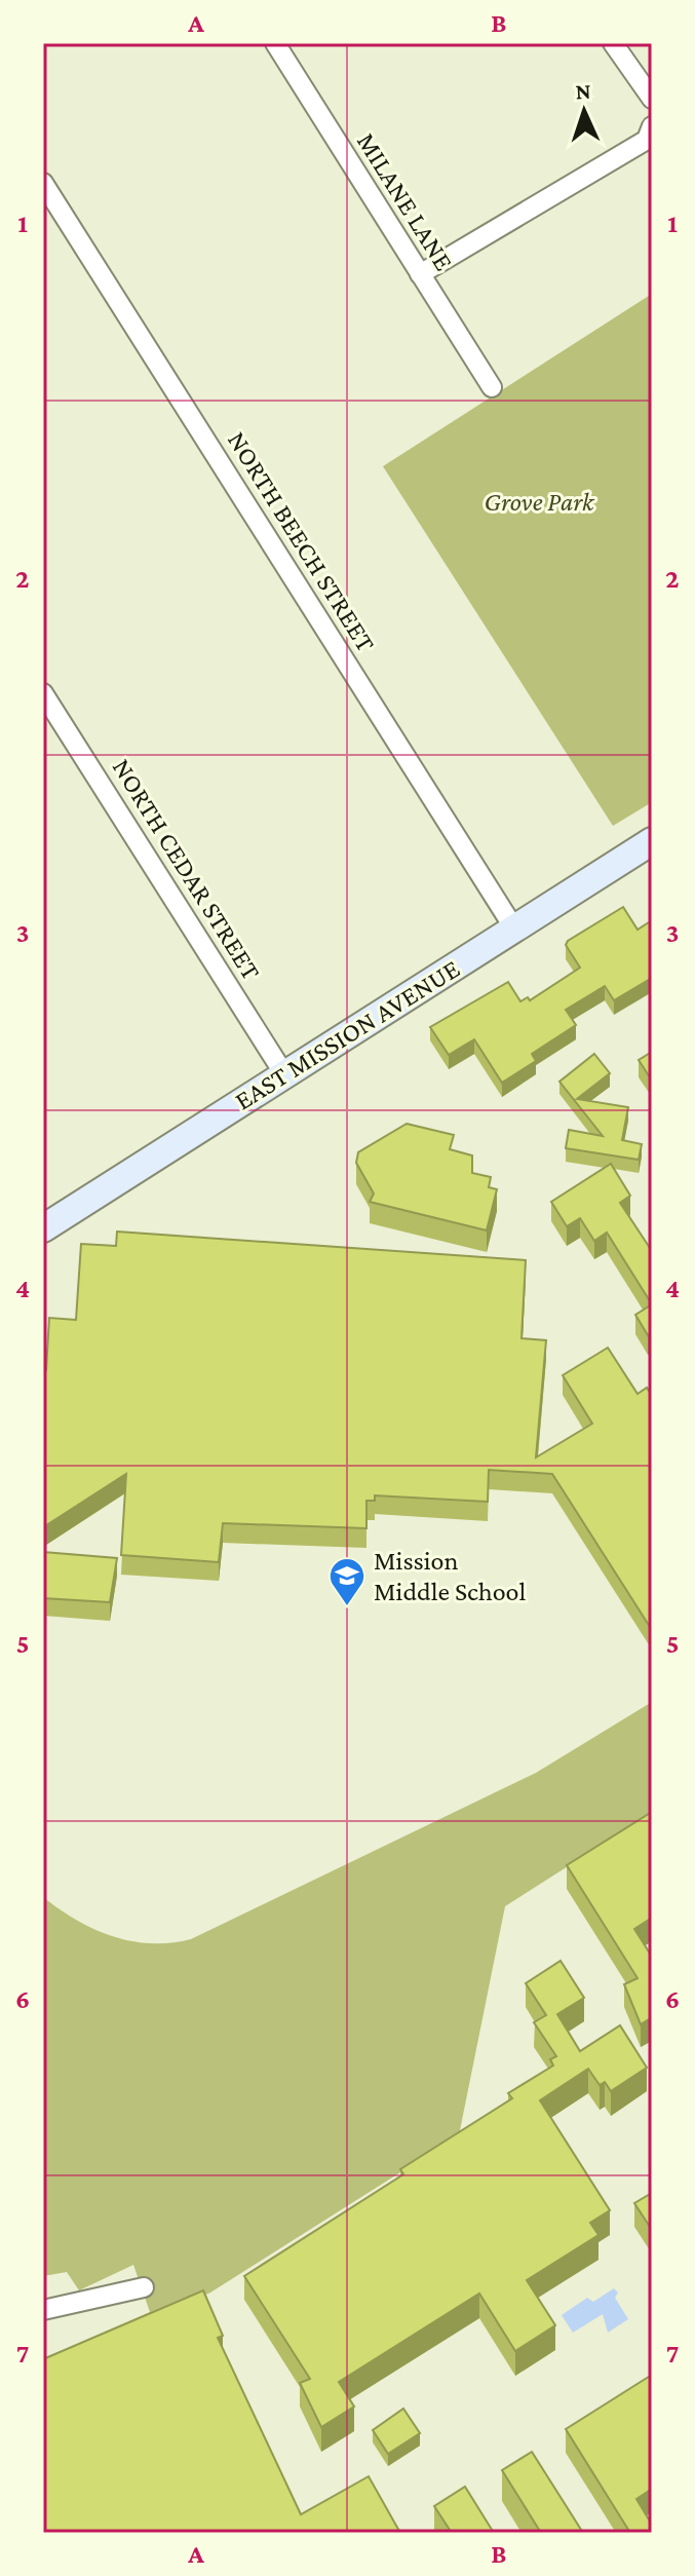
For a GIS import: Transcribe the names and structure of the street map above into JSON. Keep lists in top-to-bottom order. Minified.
{"streets":{"main road":["EAST MISSION AVENUE"],"street":["MILANE LANE","NORTH BEECH STREET","NORTH CEDAR STREET"]},"crossings":[["NORTH BEECH STREET","EAST MISSION AVENUE"],["NORTH CEDAR STREET","EAST MISSION AVENUE"]],"parks":["Grove Park"],"places":{"school or university":["Mission Middle School"]},"north":"top","grid":{"columns":["A","B"],"rows":["1","2","3","4","5","6","7"]}}
